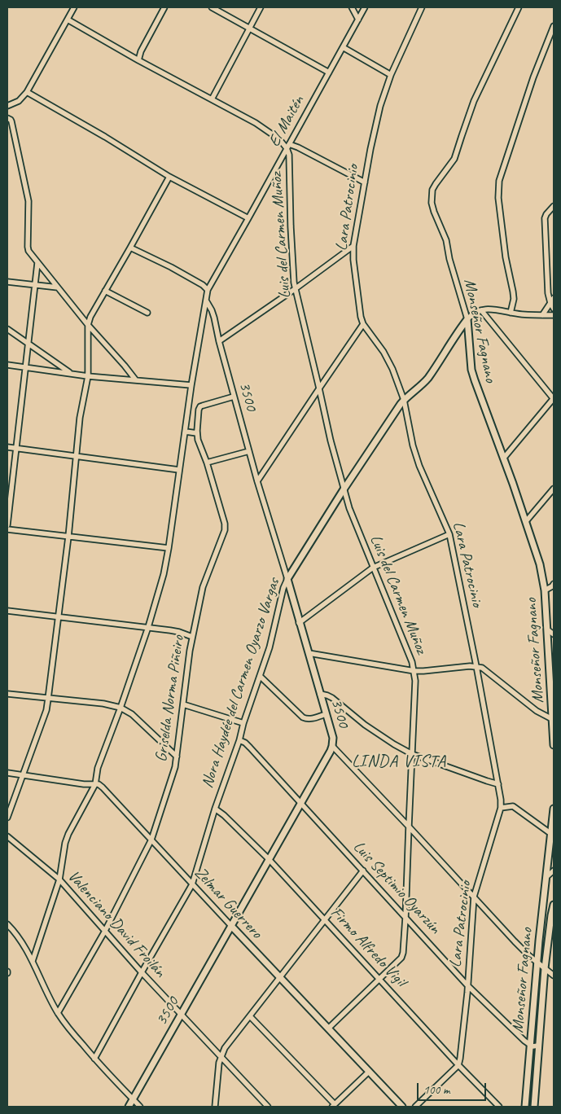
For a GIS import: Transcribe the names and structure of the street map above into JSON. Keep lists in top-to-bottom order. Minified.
{"streets":{"street":["El Maitén","Lara Patrocinio","Luis del Carmen Muñoz","Monseñor Fagnano","3500","Nora Haydée del Carmen Oyarzo Vargas","Griselda Norma Piñeiro","Luis Septimio Oyarzún","Zelmar Guerrero","Valenciano David Froilán","Firmo Alfredo Vigil"]},"crossings":[["El Maitén","Luis del Carmen Muñoz"],["Lara Patrocinio","Nora Haydée del Carmen Oyarzo Vargas"],["Lara Patrocinio","Luis Septimio Oyarzún"],["Lara Patrocinio","Firmo Alfredo Vigil"],["Luis del Carmen Muñoz","Nora Haydée del Carmen Oyarzo Vargas"],["Luis del Carmen Muñoz","Luis Septimio Oyarzún"],["Luis del Carmen Muñoz","Zelmar Guerrero"],["Luis del Carmen Muñoz","Firmo Alfredo Vigil"],["Monseñor Fagnano","Nora Haydée del Carmen Oyarzo Vargas"],["Monseñor Fagnano","Luis Septimio Oyarzún"],["3500","Nora Haydée del Carmen Oyarzo Vargas"],["3500","Griselda Norma Piñeiro"],["3500","Luis Septimio Oyarzún"],["3500","Zelmar Guerrero"],["3500","Valenciano David Froilán"],["3500","Firmo Alfredo Vigil"],["Nora Haydée del Carmen Oyarzo Vargas","Luis Septimio Oyarzún"],["Nora Haydée del Carmen Oyarzo Vargas","Zelmar Guerrero"],["Nora Haydée del Carmen Oyarzo Vargas","Valenciano David Froilán"],["Nora Haydée del Carmen Oyarzo Vargas","Firmo Alfredo Vigil"],["Griselda Norma Piñeiro","Zelmar Guerrero"],["Griselda Norma Piñeiro","Valenciano David Froilán"]],"districts":["LINDA VISTA"],"scale_bar":"100 m"}
